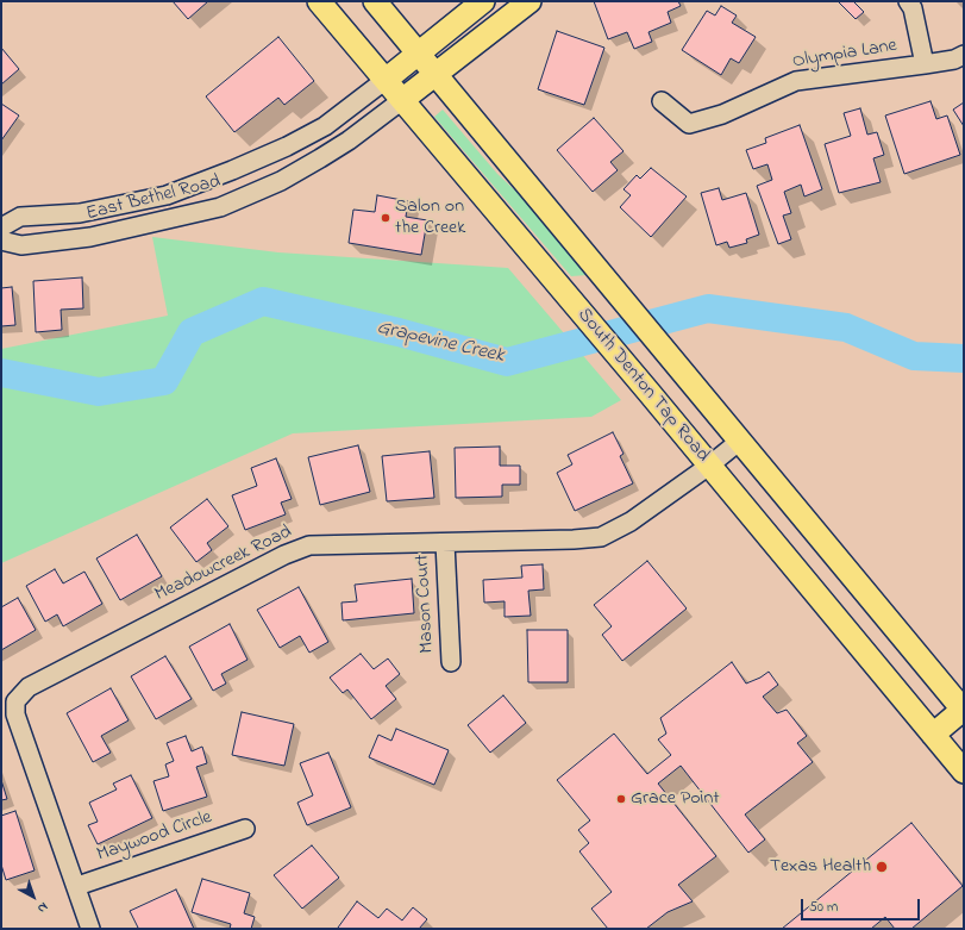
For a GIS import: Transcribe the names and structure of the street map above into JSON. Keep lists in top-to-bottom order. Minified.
{"streets":{"main road":["South Denton Tap Road"],"street":["Olympia Lane","East Bethel Road","Meadowcreek Road","Mason Court","Maywood Circle"]},"crossings":[["East Bethel Road","South Denton Tap Road"],["South Denton Tap Road","Meadowcreek Road"],["Meadowcreek Road","Mason Court"],["Meadowcreek Road","Maywood Circle"]],"water":["Grapevine Creek"],"places":["Salon on the Creek","Grace Point","Texas Health"],"scale_bar":"50 m","north":"bottom right"}
